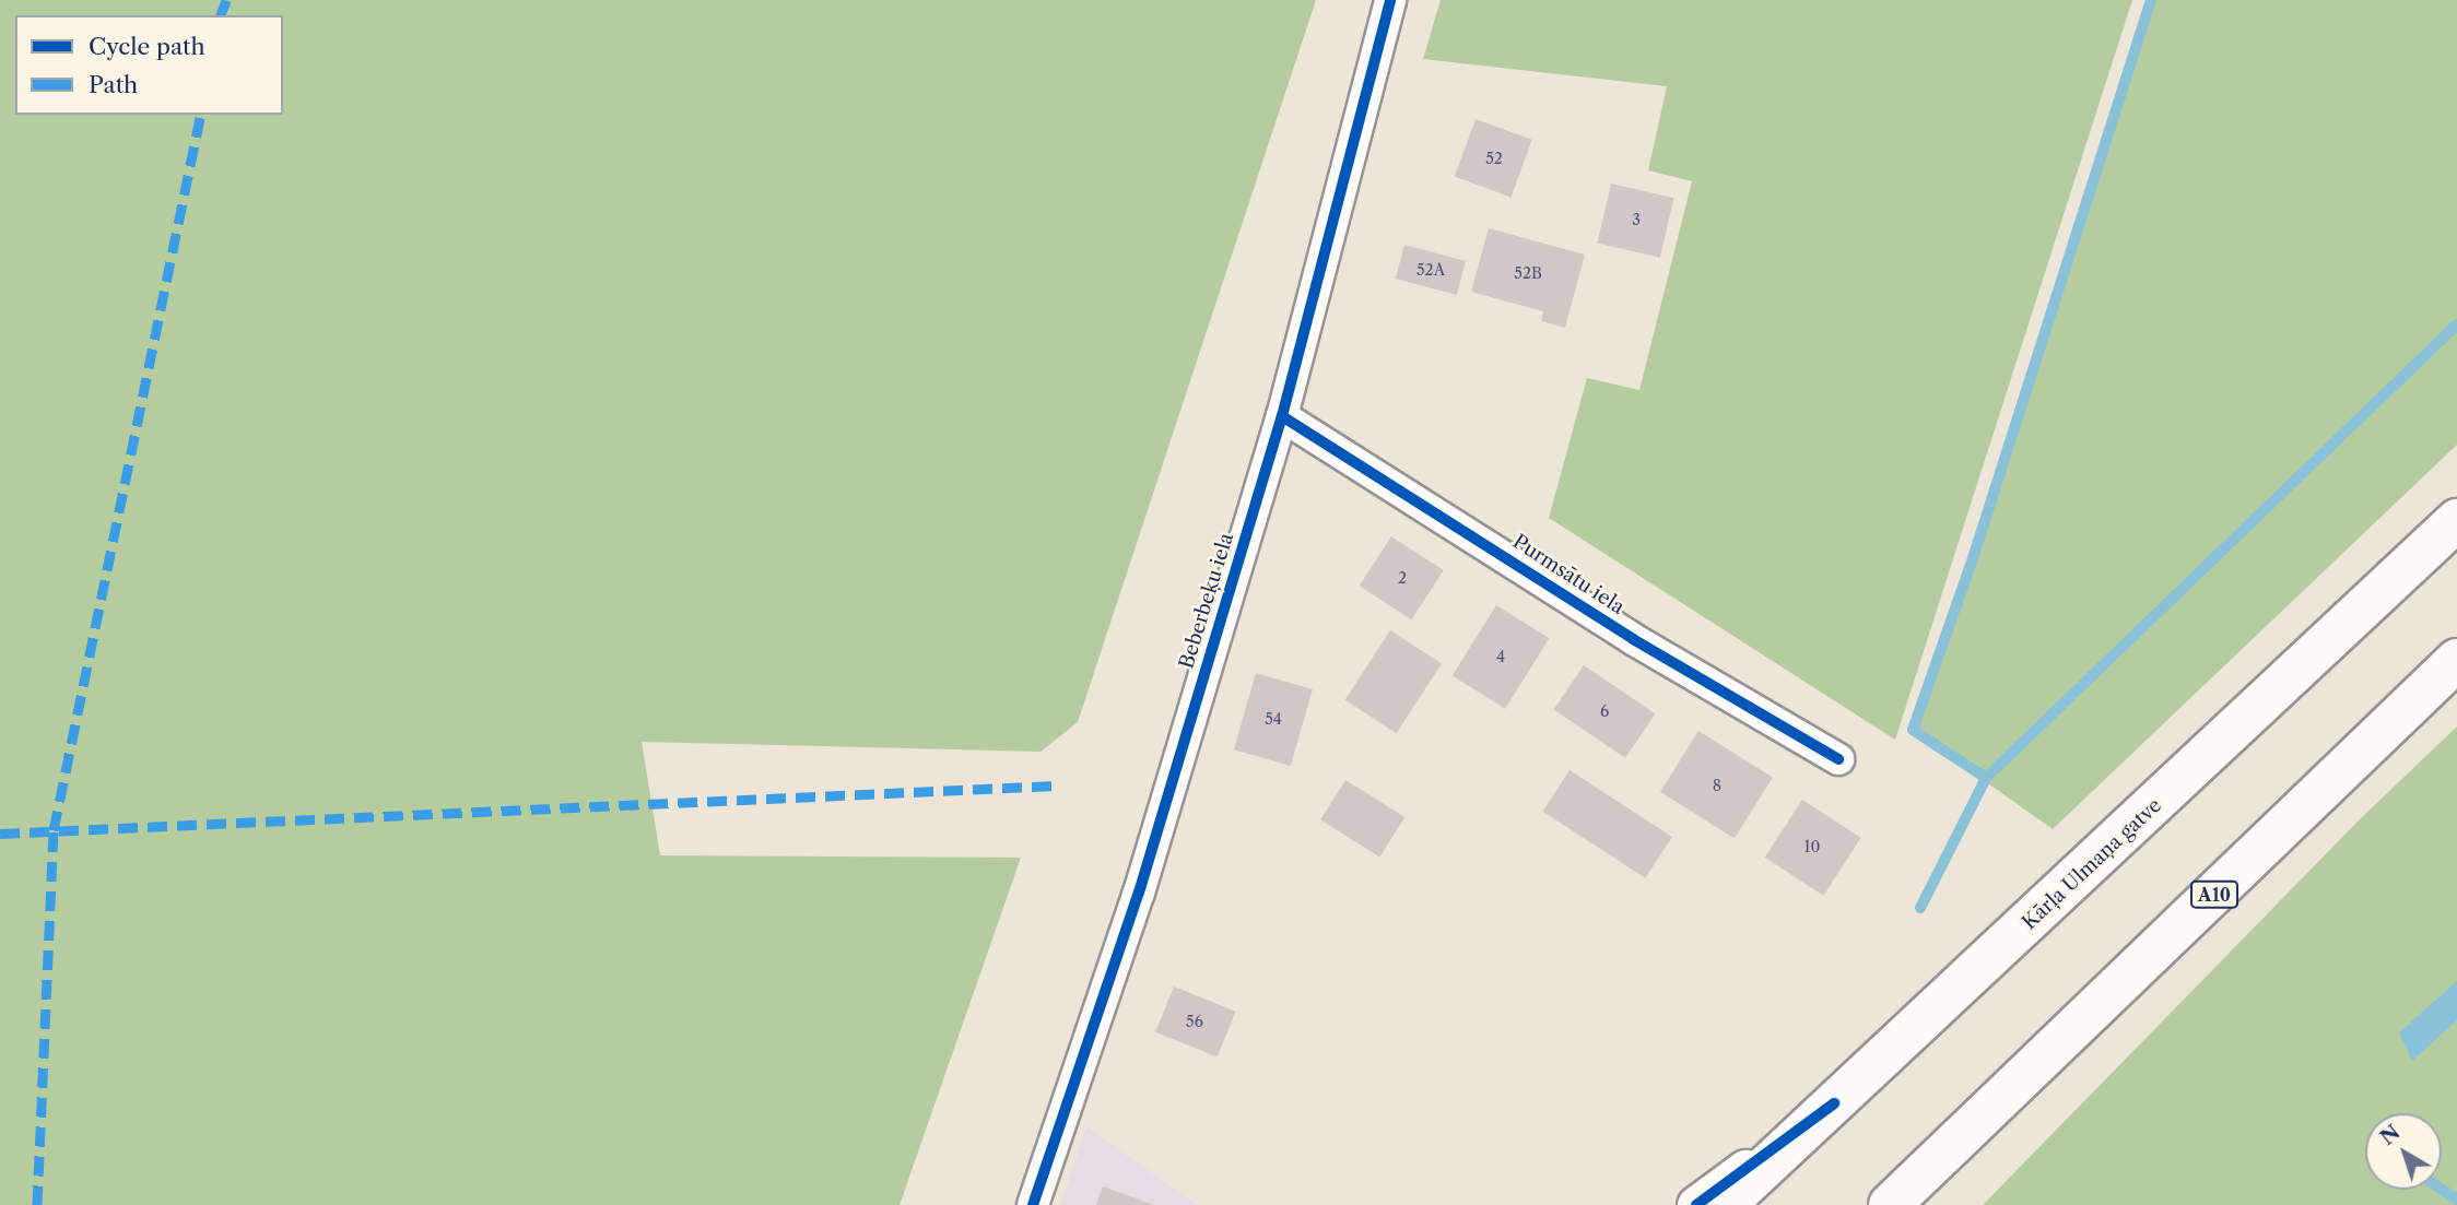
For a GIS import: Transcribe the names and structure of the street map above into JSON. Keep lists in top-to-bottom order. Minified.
{"streets":{"highway":["Kārļa Ulmaņa gatve","A10"],"street":["Purmsātu iela","Beberbeķu iela"]},"crossings":[["Purmsātu iela","Beberbeķu iela"]],"house_numbers":["52","3","52A","52B","2","4","6","54","8","10","56"],"legend":["Cycle path","Path"],"north":"top left"}
